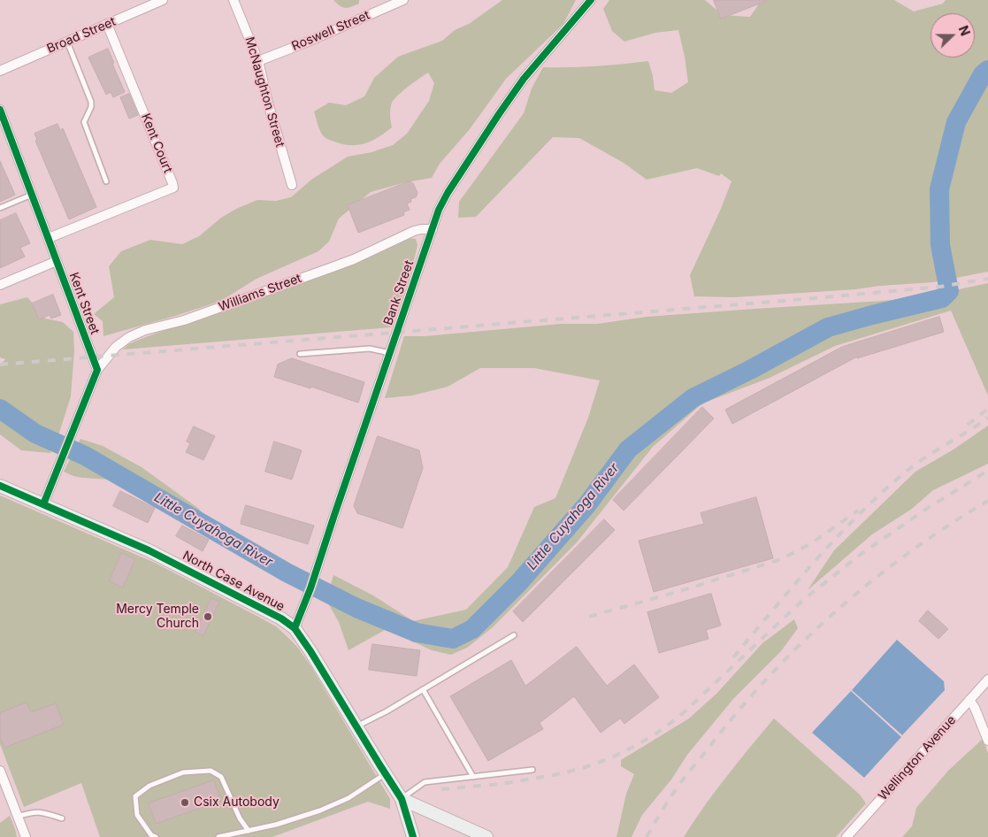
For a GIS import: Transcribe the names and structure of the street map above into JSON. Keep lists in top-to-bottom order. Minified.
{"streets":{"street":["Roswell Street","Broad Street","McNaughton Street","Kent Court","Williams Street","Bank Street","Kent Street","North Case Avenue","Wellington Avenue"]},"crossings":[["Roswell Street","McNaughton Street"],["Broad Street","Kent Court"],["Kent Court","Kent Street"],["Williams Street","Bank Street"],["Williams Street","Kent Street"],["Bank Street","North Case Avenue"]],"water":["Little Cuyahoga River"],"places":["Mercy Temple Church","Csix Autobody"],"north":"right"}
